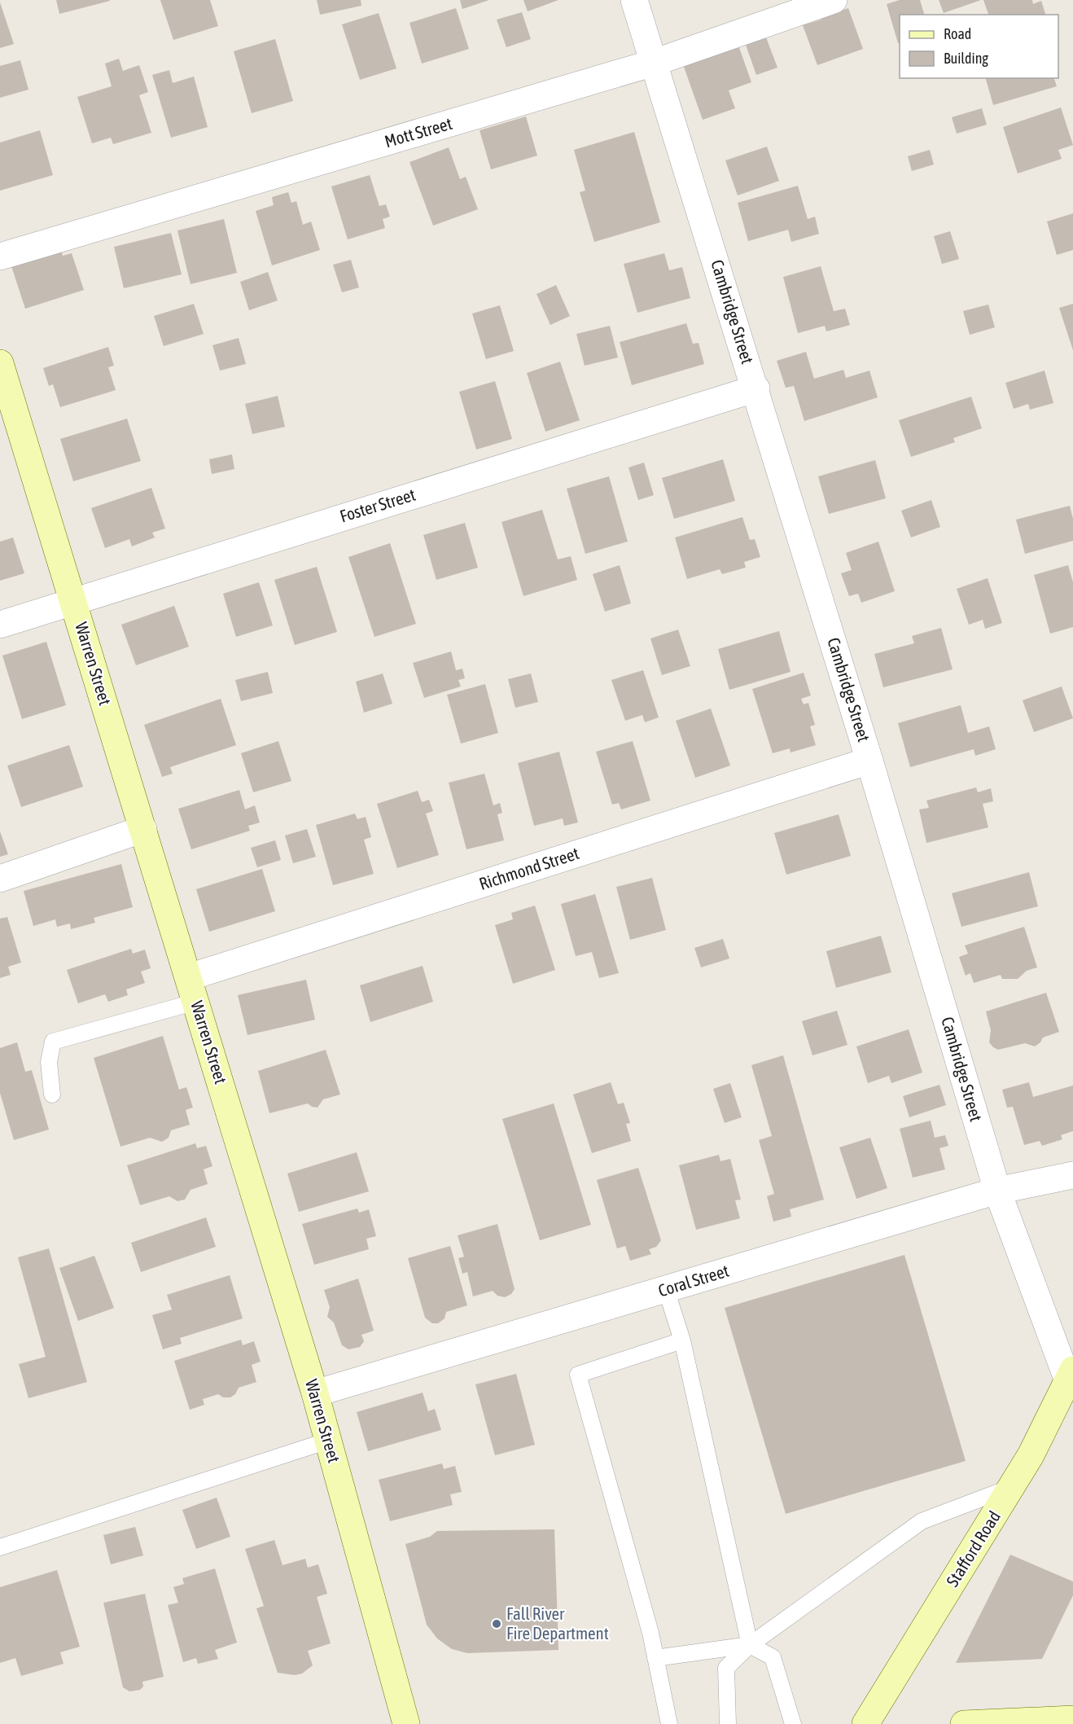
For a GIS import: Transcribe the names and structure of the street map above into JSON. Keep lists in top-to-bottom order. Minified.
{"streets":{"street":["Mott Street","Cambridge Street","Foster Street","Warren Street","Richmond Street","Coral Street","Stafford Road"]},"crossings":[["Mott Street","Cambridge Street"],["Cambridge Street","Foster Street"],["Cambridge Street","Richmond Street"],["Cambridge Street","Coral Street"],["Cambridge Street","Stafford Road"],["Foster Street","Warren Street"],["Warren Street","Richmond Street"],["Warren Street","Coral Street"]],"places":["Fall River Fire Department"],"legend":["Road","Building"]}
